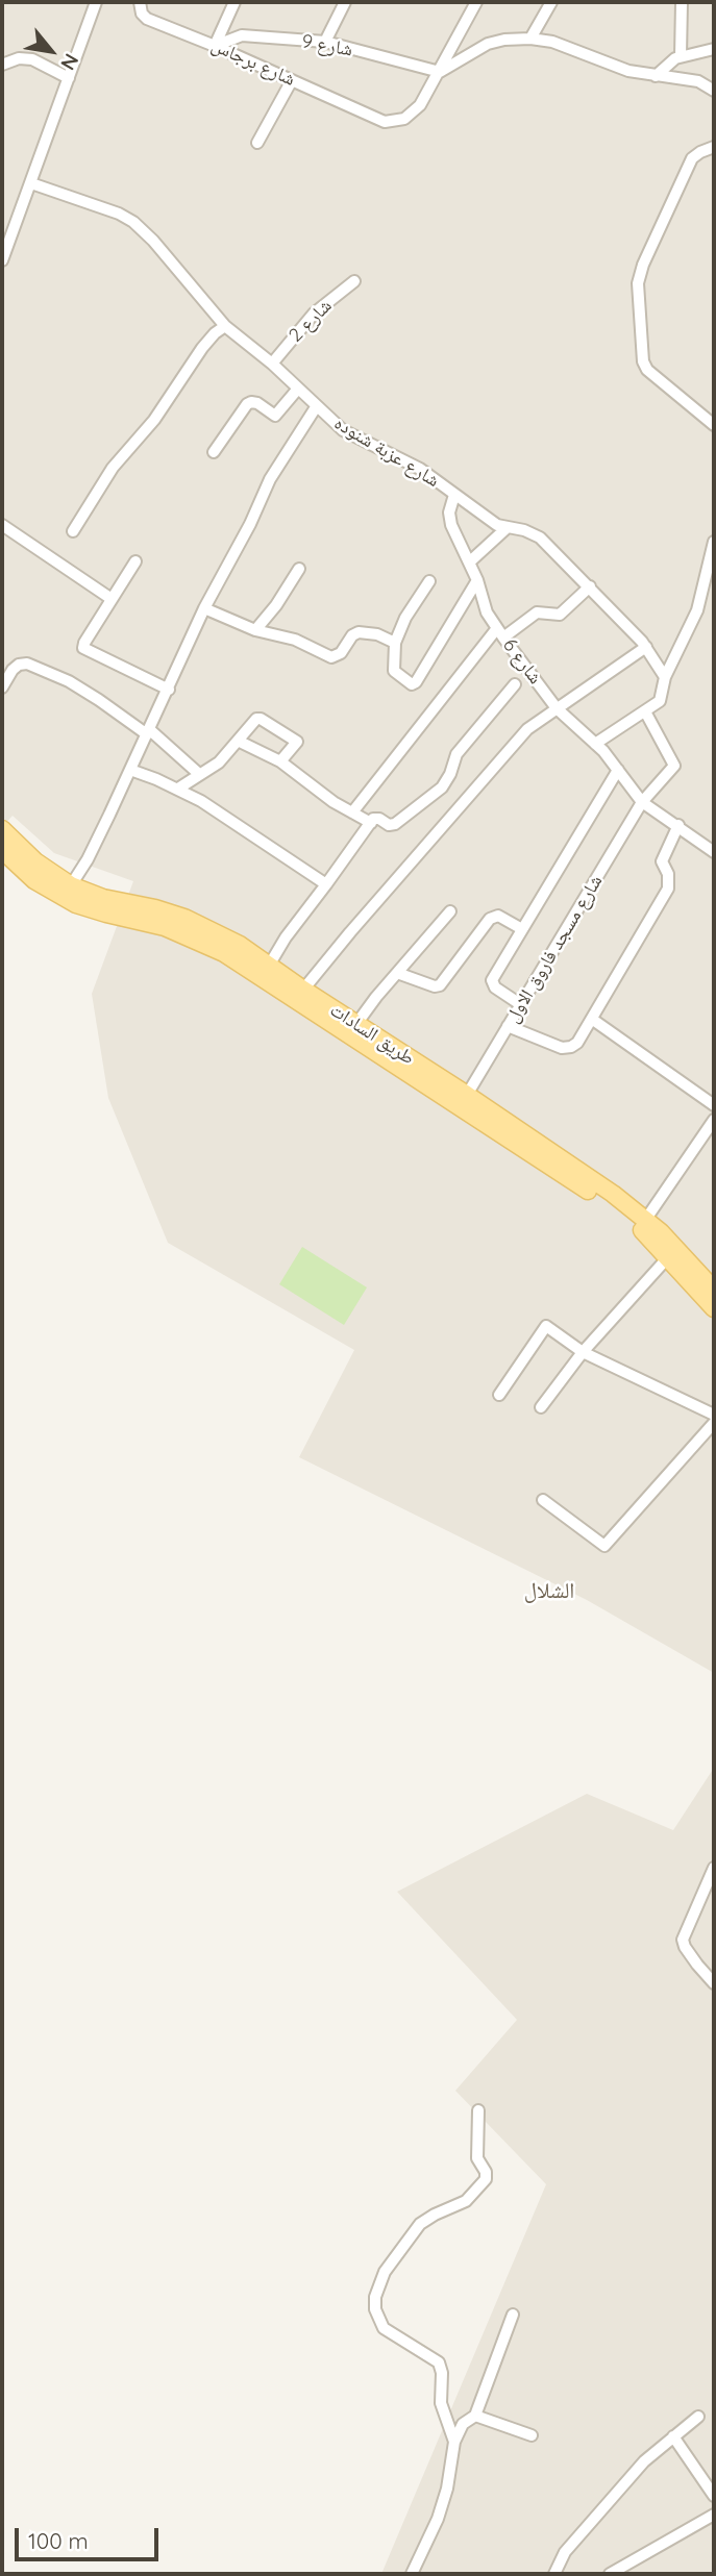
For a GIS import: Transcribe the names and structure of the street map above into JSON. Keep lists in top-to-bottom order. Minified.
{"streets":{"main road":["طريق السادات"],"street":["شارع 9","شارع برجاس","شارع 2","شارع عزبة شنوده","شارع 6","شارع مسجد فاروق الاول"]},"crossings":[["شارع 9","شارع برجاس"],["شارع 2","شارع عزبة شنوده"],["شارع عزبة شنوده","شارع 6"],["شارع 6","شارع مسجد فاروق الاول"],["شارع مسجد فاروق الاول","طريق السادات"]],"districts":["الشلال"],"scale_bar":"100 m","north":"bottom right"}
